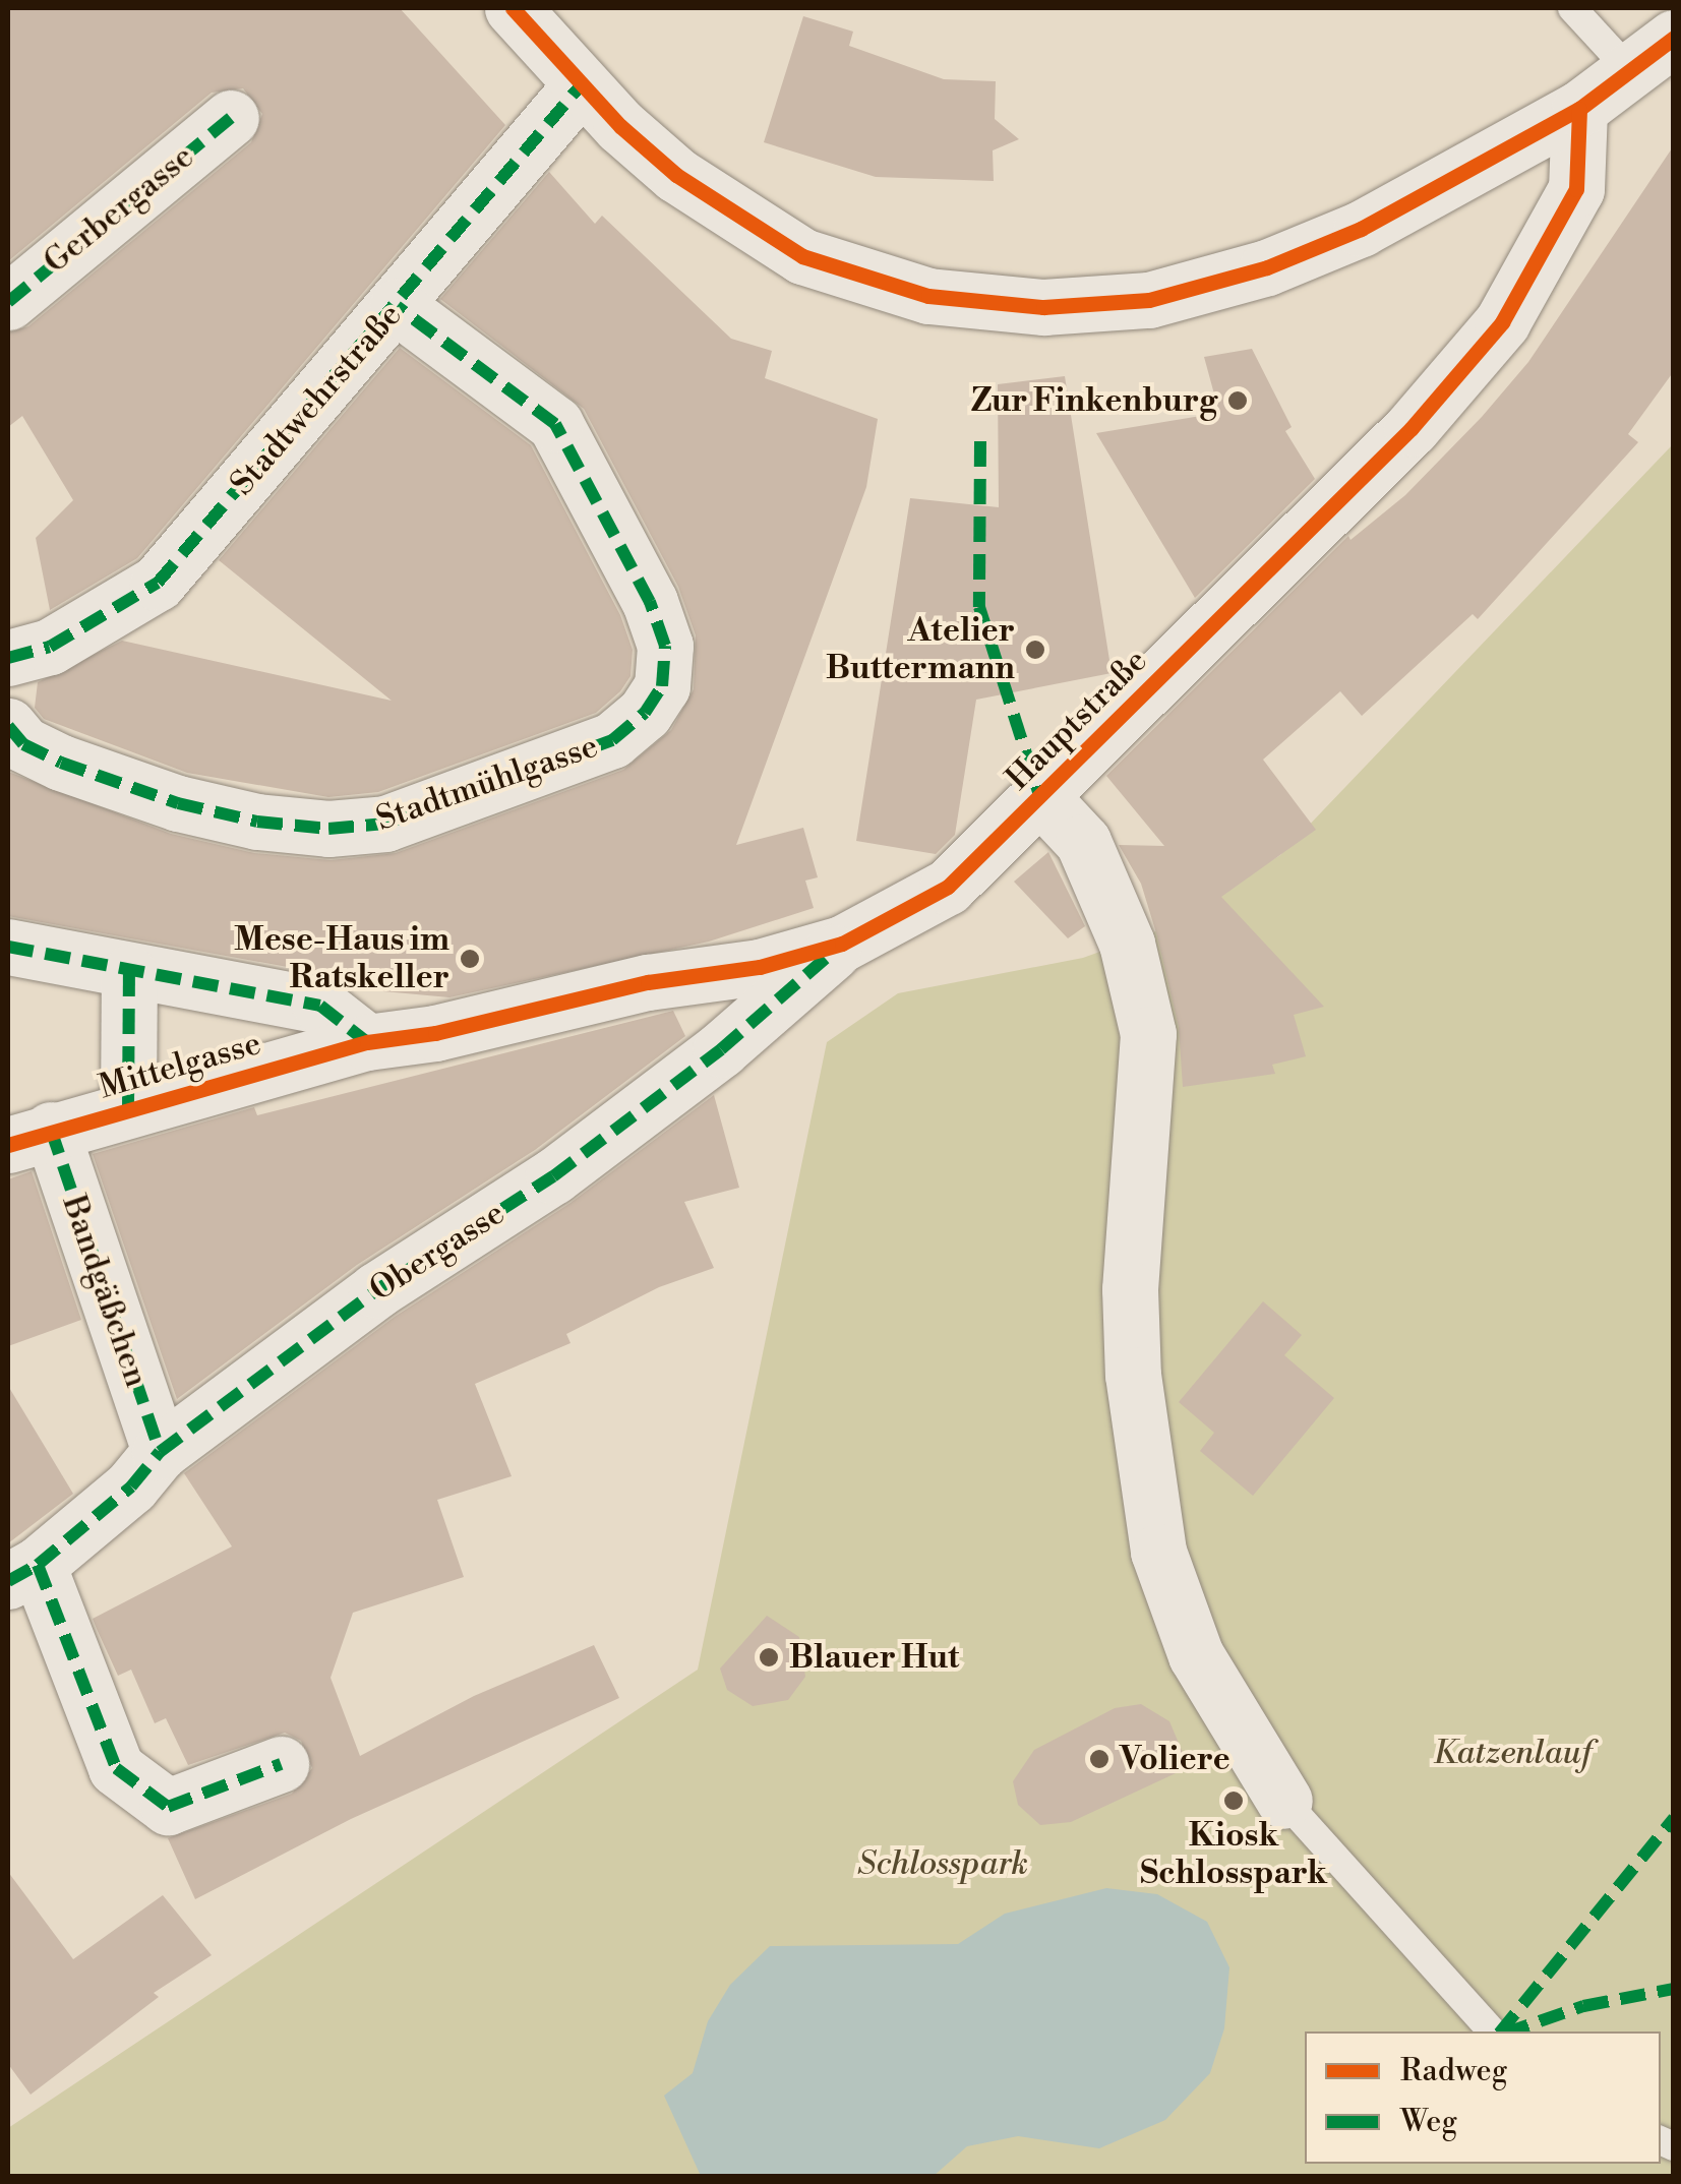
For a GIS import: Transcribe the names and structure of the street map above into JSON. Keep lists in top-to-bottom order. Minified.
{"streets":{"street":["Gerbergasse","Stadtwehrstraße","Hauptstraße","Stadtmühlgasse","Mittelgasse","Obergasse","Bandgäßchen"]},"crossings":[["Stadtwehrstraße","Stadtmühlgasse"],["Hauptstraße","Mittelgasse"],["Hauptstraße","Obergasse"],["Mittelgasse","Bandgäßchen"],["Obergasse","Bandgäßchen"]],"parks":["Katzenlauf","Schlosspark"],"places":["Zur Finkenburg","Atelier Buttermann","Mese-Haus im Ratskeller","Blauer Hut","Voliere","Kiosk Schlosspark"],"legend":["Radweg","Weg"]}
